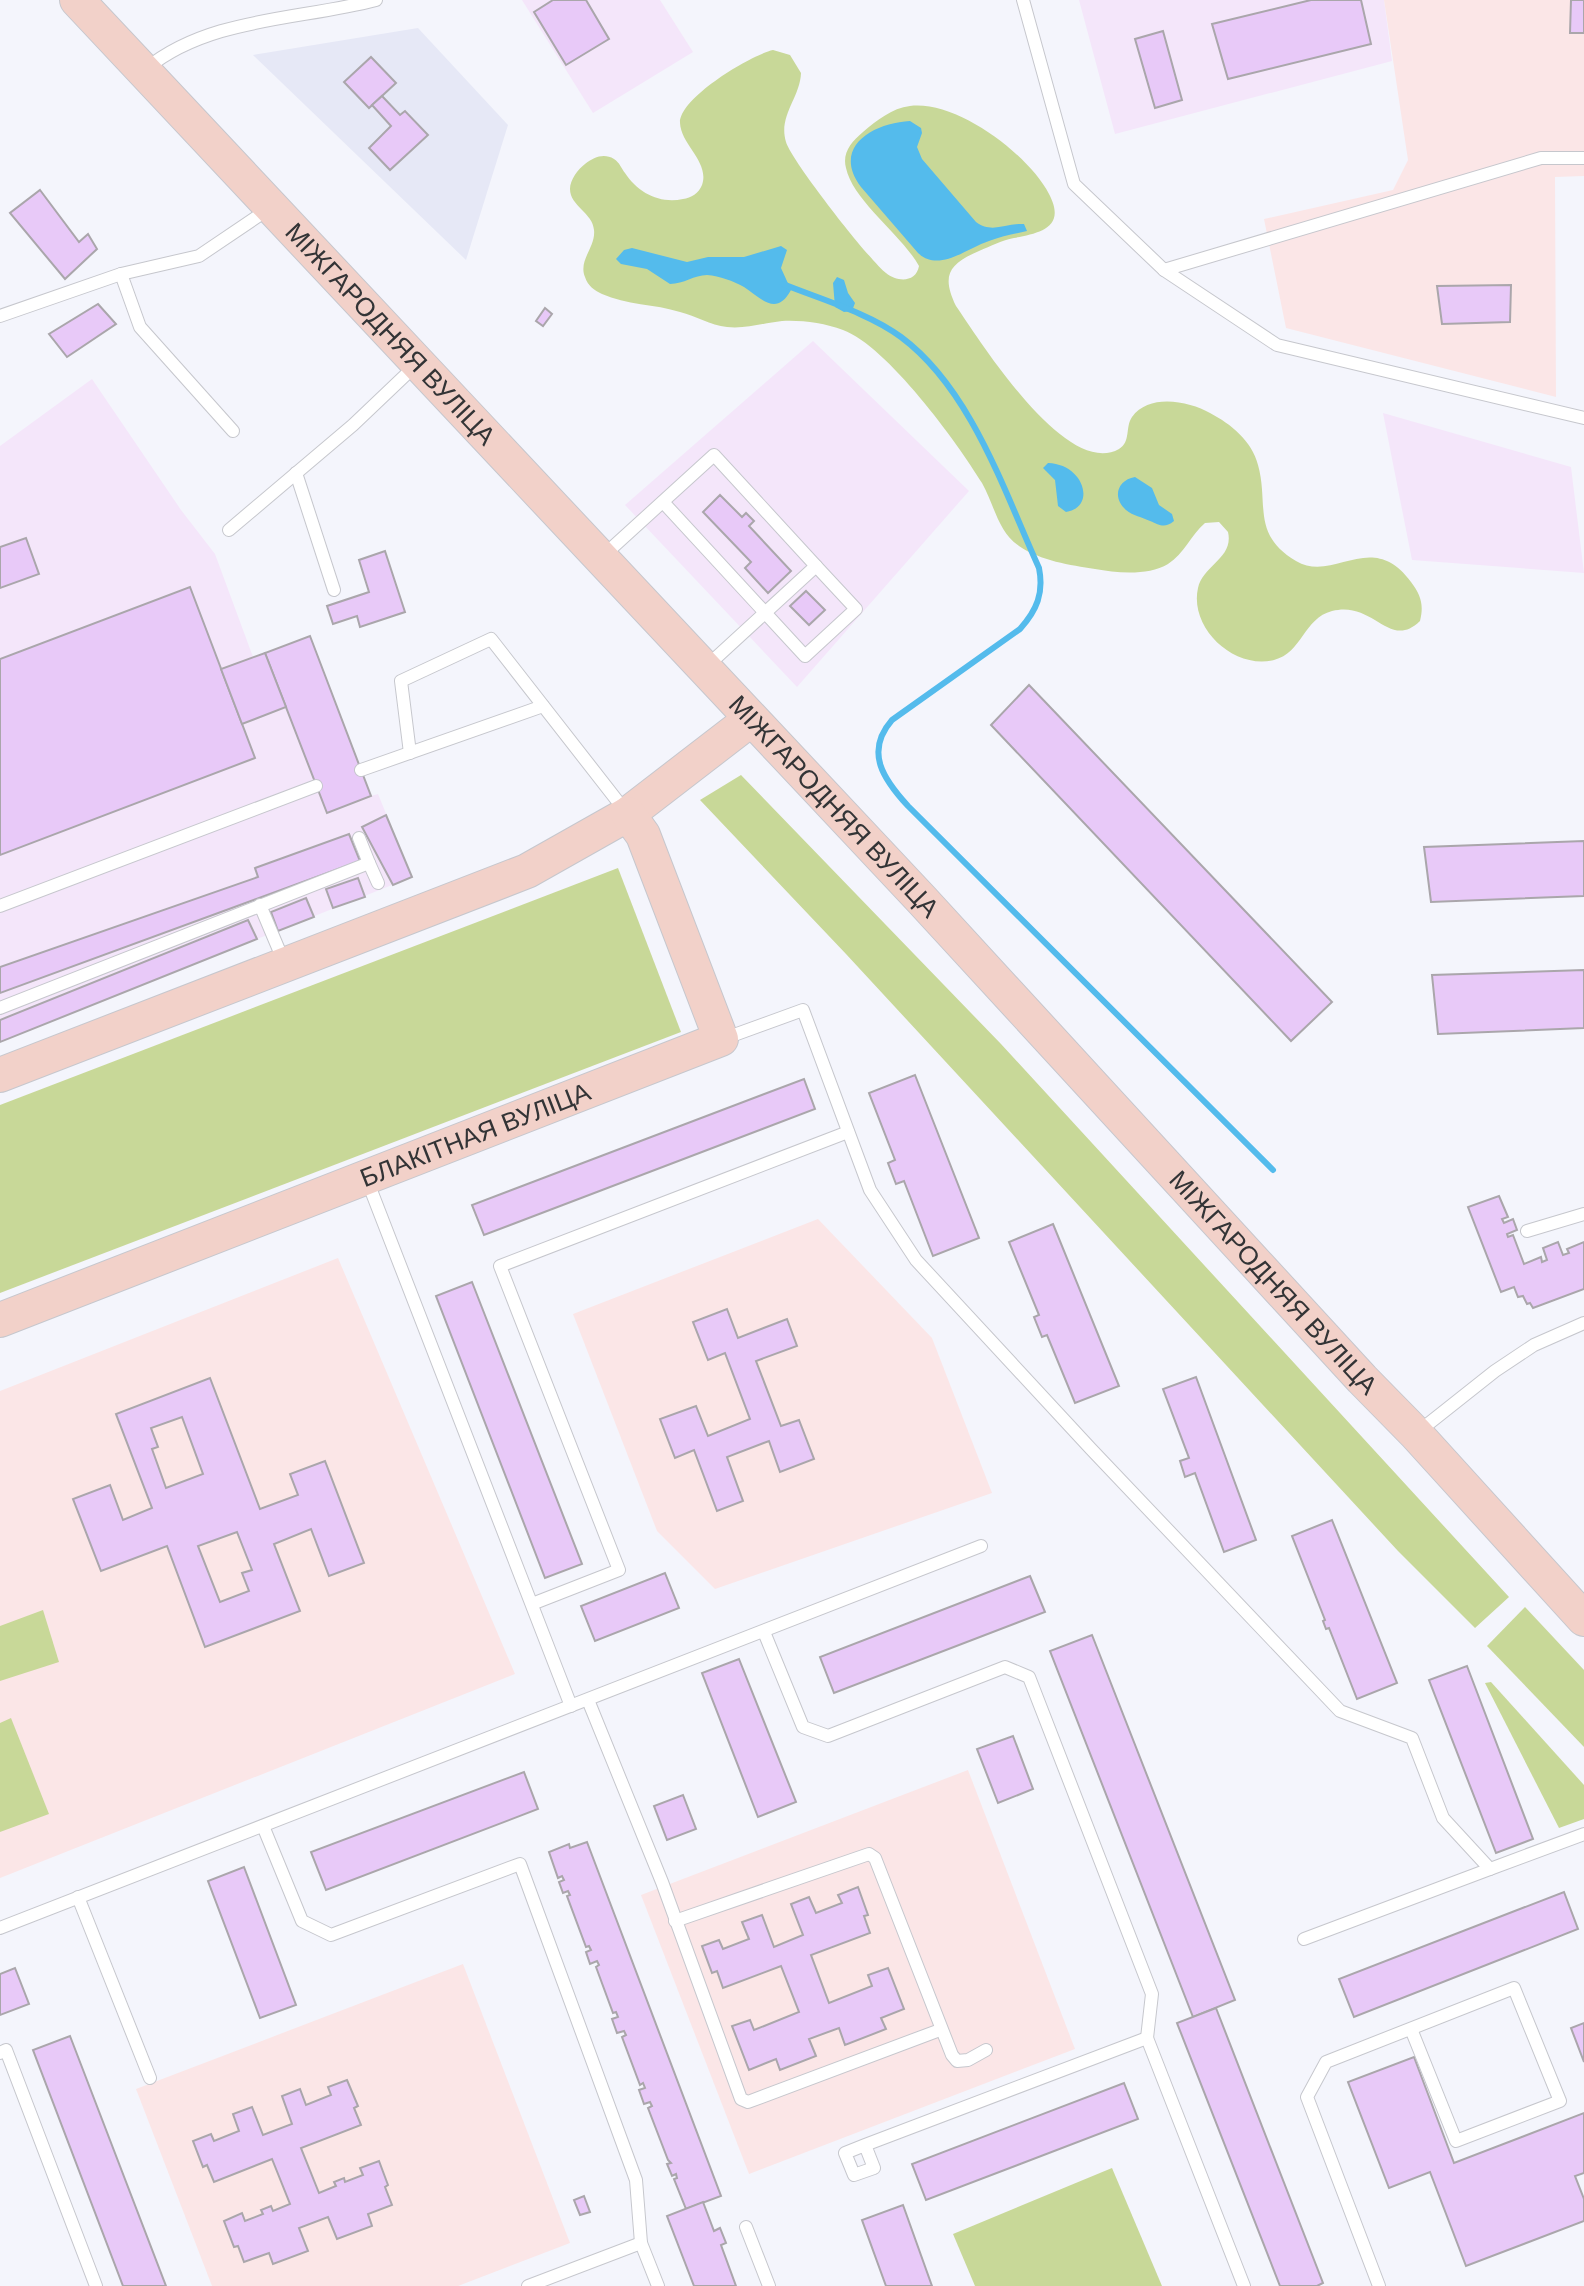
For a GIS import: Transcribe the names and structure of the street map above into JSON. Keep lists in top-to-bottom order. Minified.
{"streets":{"main road":["МІЖГАРОДНЯЯ ВУЛІЦА","БЛАКІТНАЯ ВУЛІЦА"]}}
